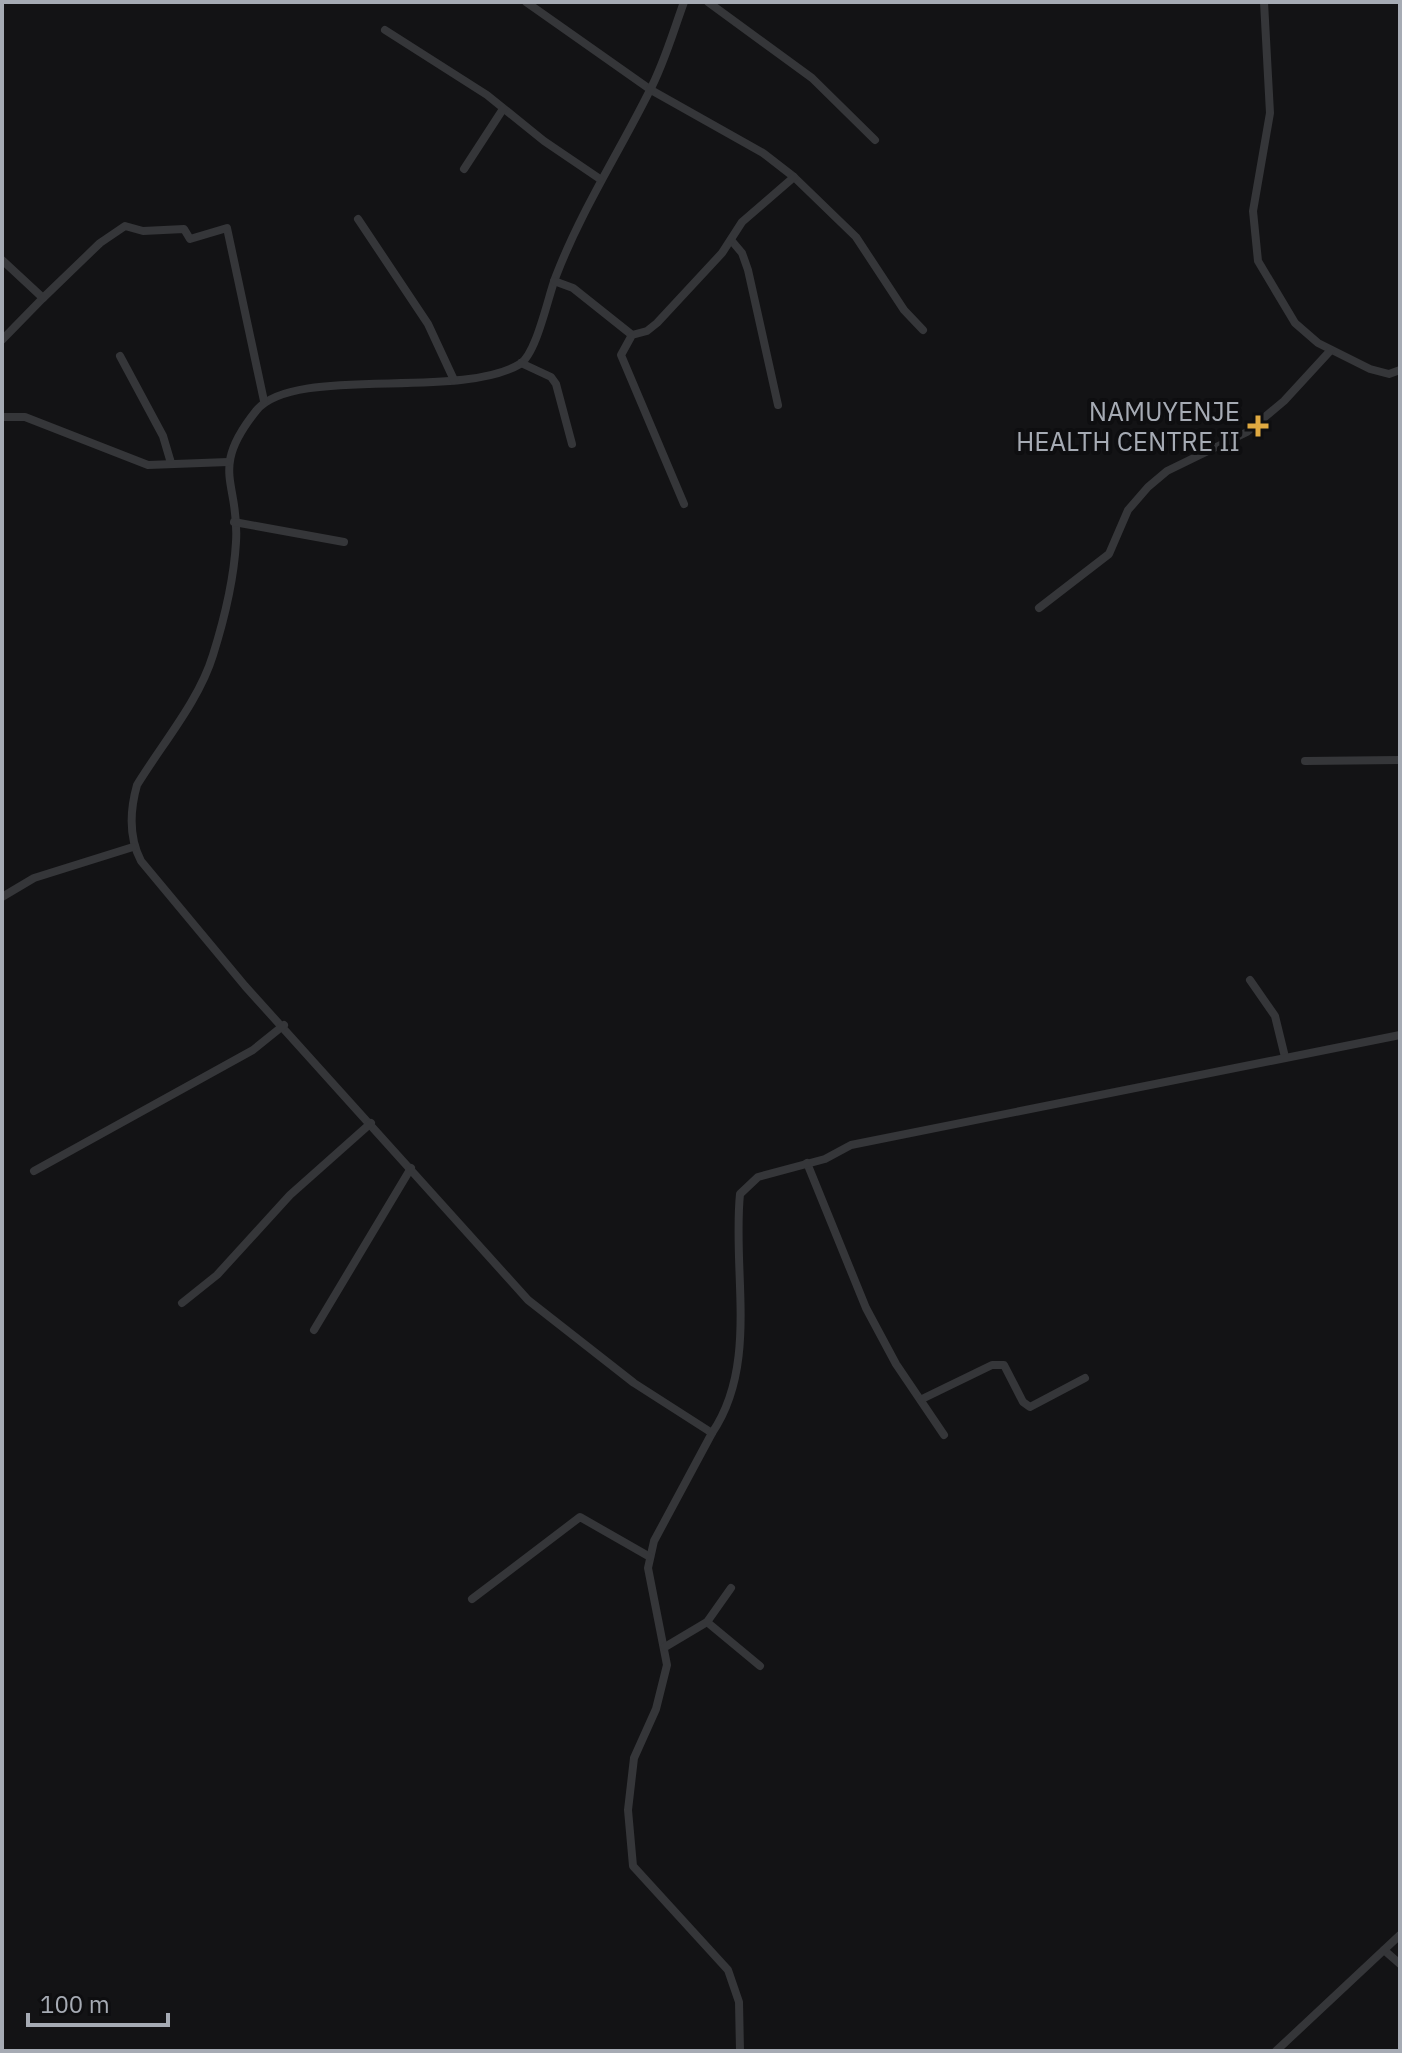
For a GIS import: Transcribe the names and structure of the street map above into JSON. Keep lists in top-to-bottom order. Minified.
{"places":{"health":["NAMUYENJE HEALTH CENTRE II"]},"scale_bar":"100 m"}
